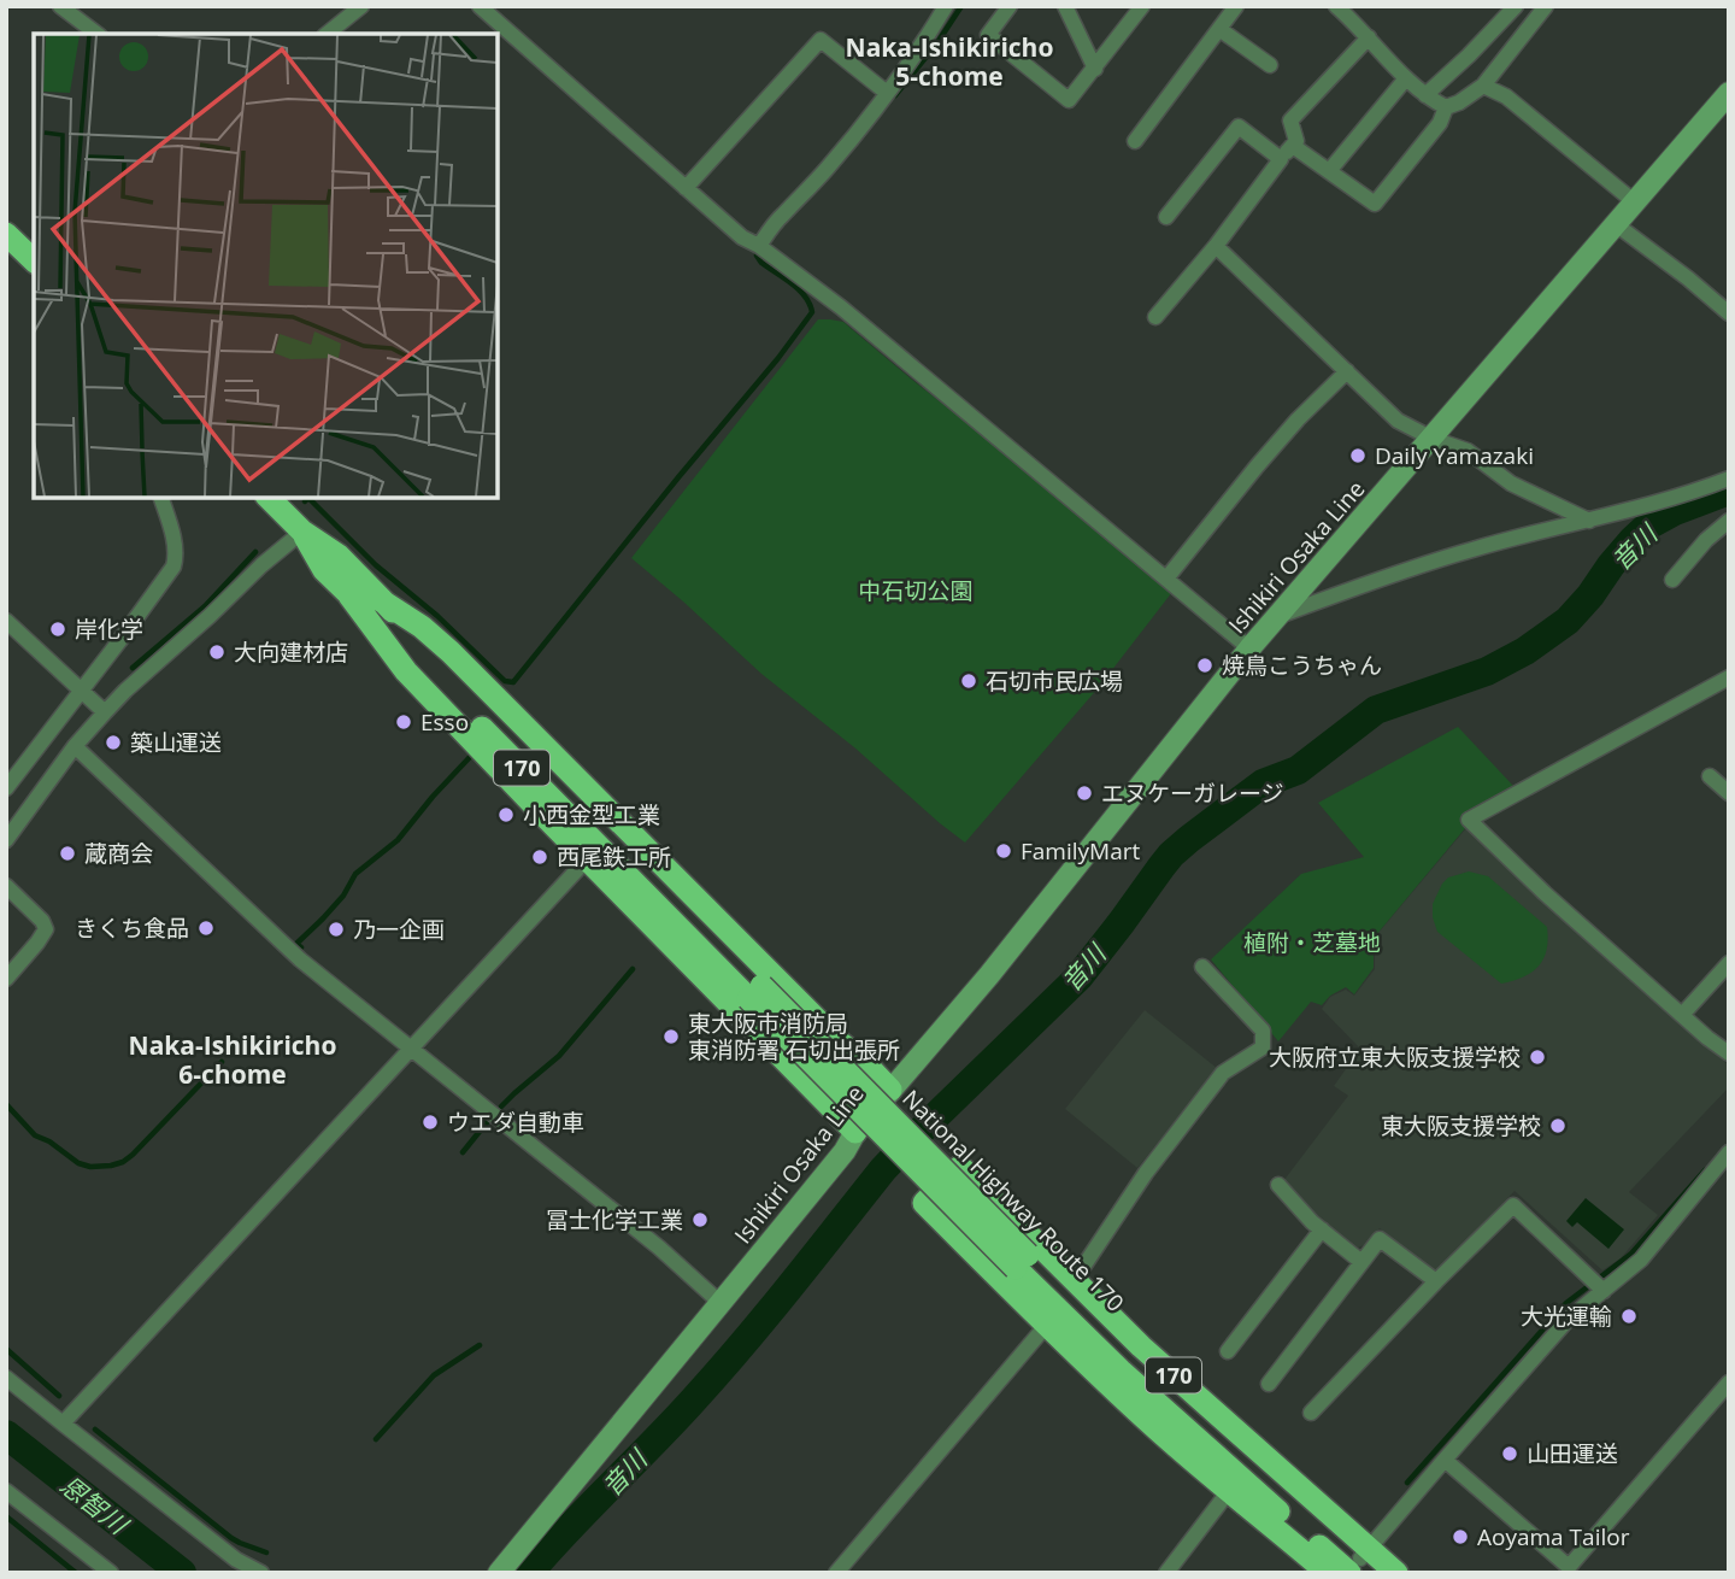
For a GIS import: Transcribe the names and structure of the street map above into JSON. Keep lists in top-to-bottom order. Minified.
{"streets":{"highway":["170","National Highway Route 170"],"main road":["Ishikiri Osaka Line"]},"crossings":[["170","National Highway Route 170"]],"districts":["Naka-Ishikiricho 5-chome","Naka-Ishikiricho 6-chome"],"water":["音川","恩智川"],"parks":["中石切公園","植附・芝墓地"],"places":["Daily Yamazaki","岸化学","大向建材店","焼鳥こうちゃん","石切市民広場","Esso","築山運送","エヌケーガレージ","小西金型工業","FamilyMart","蔵商会","西尾鉄工所","きくち食品","乃一企画","東大阪市消防局 東消防署 石切出張所","大阪府立東大阪支援学校","ウエダ自動車","東大阪支援学校","冨士化学工業","大光運輸","山田運送","Aoyama Tailor"]}
